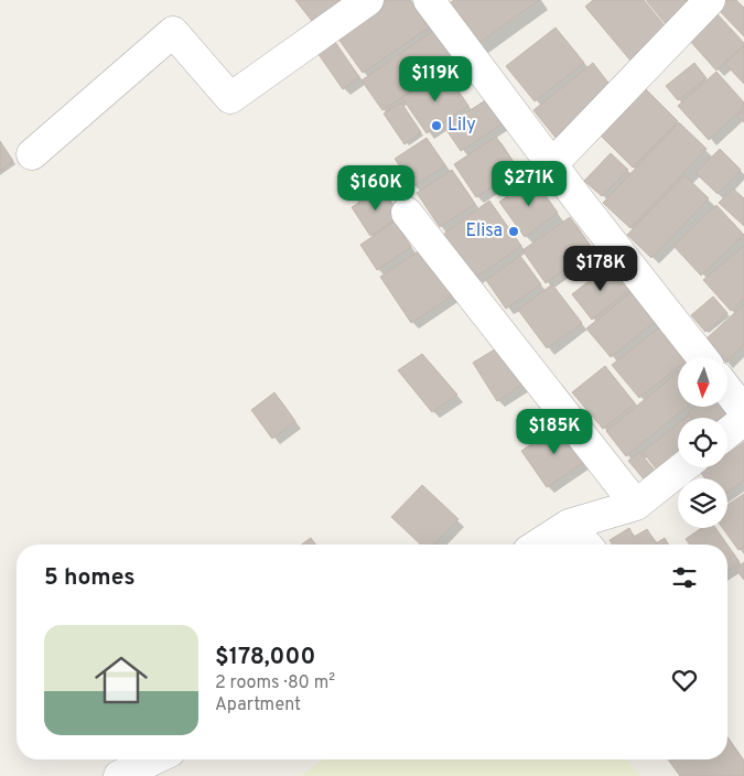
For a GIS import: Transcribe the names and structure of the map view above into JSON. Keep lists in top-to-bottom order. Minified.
{"places":["Lily","Elisa"],"north":"bottom","page":{"price":["$119K","$271K","$160K","$178K","$185K"],"heading":"5 homes","list":[{"name":"$178,000","note":"2 rooms · 80 m² · Apartment"}]}}
